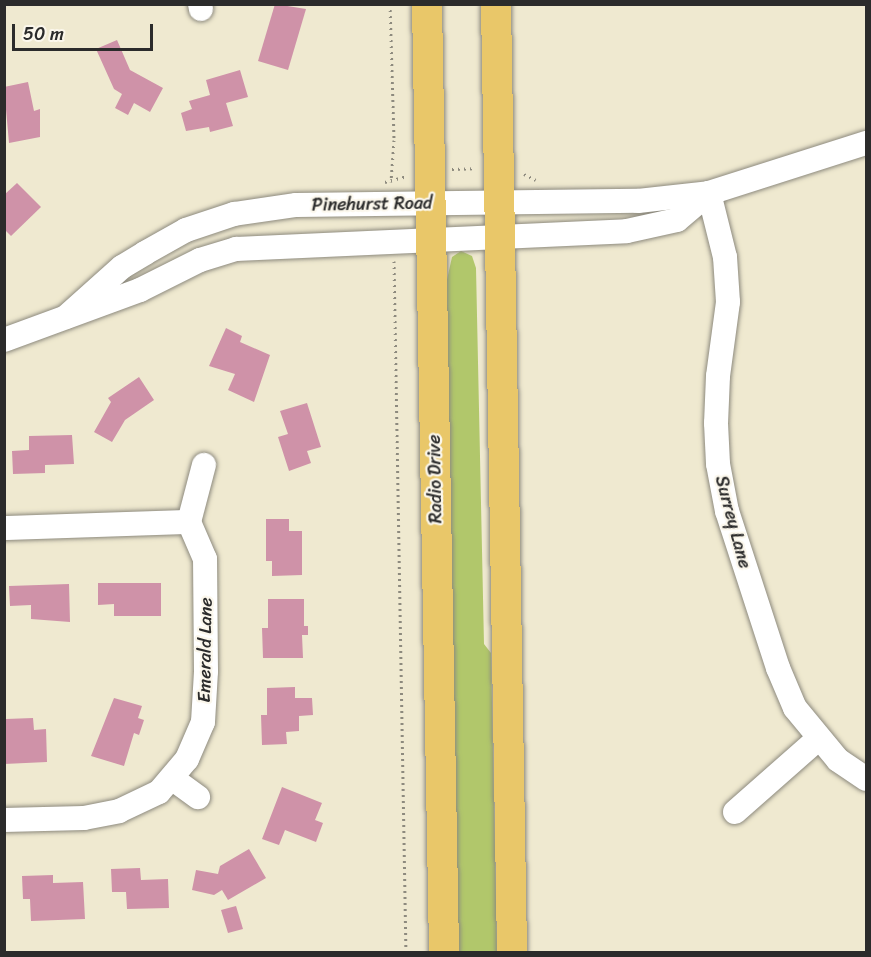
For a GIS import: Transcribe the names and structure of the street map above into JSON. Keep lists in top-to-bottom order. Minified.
{"streets":{"main road":["Radio Drive"],"street":["Pinehurst Road","Surrey Lane","Emerald Lane"]},"crossings":[["Pinehurst Road","Radio Drive"],["Pinehurst Road","Surrey Lane"]],"scale_bar":"50 m"}
